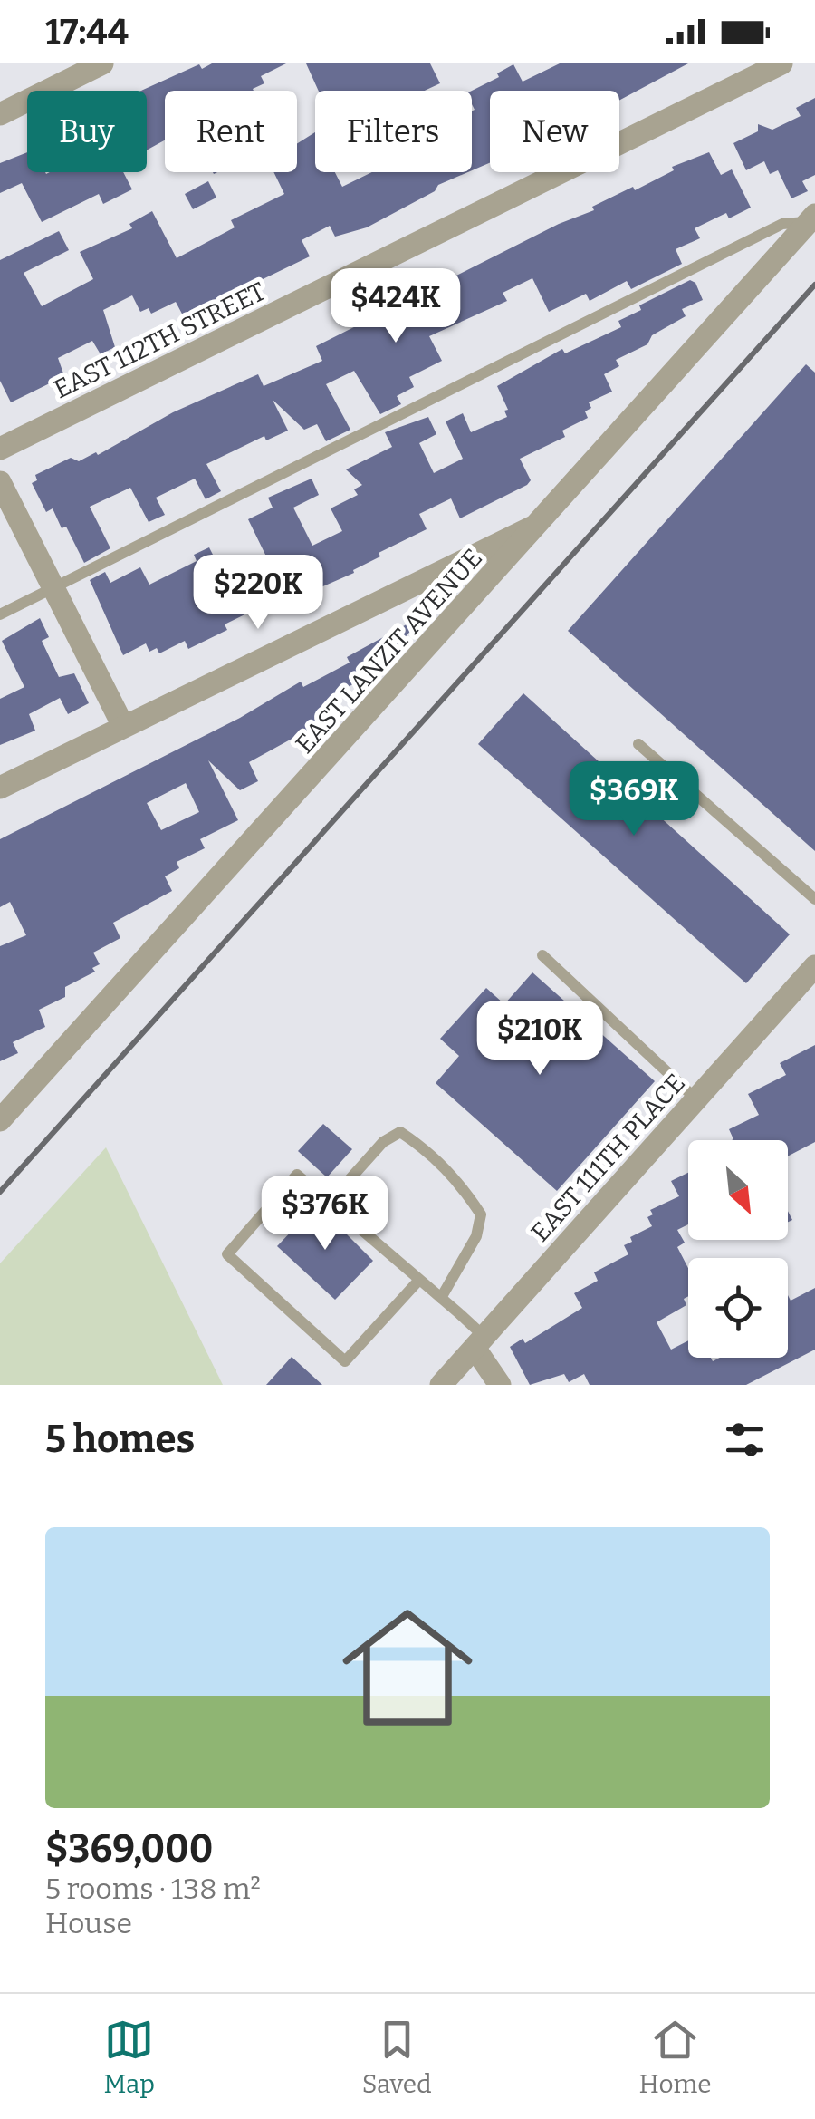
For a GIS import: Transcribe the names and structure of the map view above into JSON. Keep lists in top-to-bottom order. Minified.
{"streets":{"street":["EAST 112TH STREET","EAST LANZIT AVENUE","EAST 111TH PLACE"]},"north":"bottom right","page":{"status":"17:44","chip":["Buy","Rent","Filters","New"],"price":["$424K","$220K","$369K","$210K","$376K"],"heading":"5 homes","list":[{"name":"$369,000","note":"5 rooms · 138 m² · House"}],"tabs":["Map","Saved","Home"]}}
